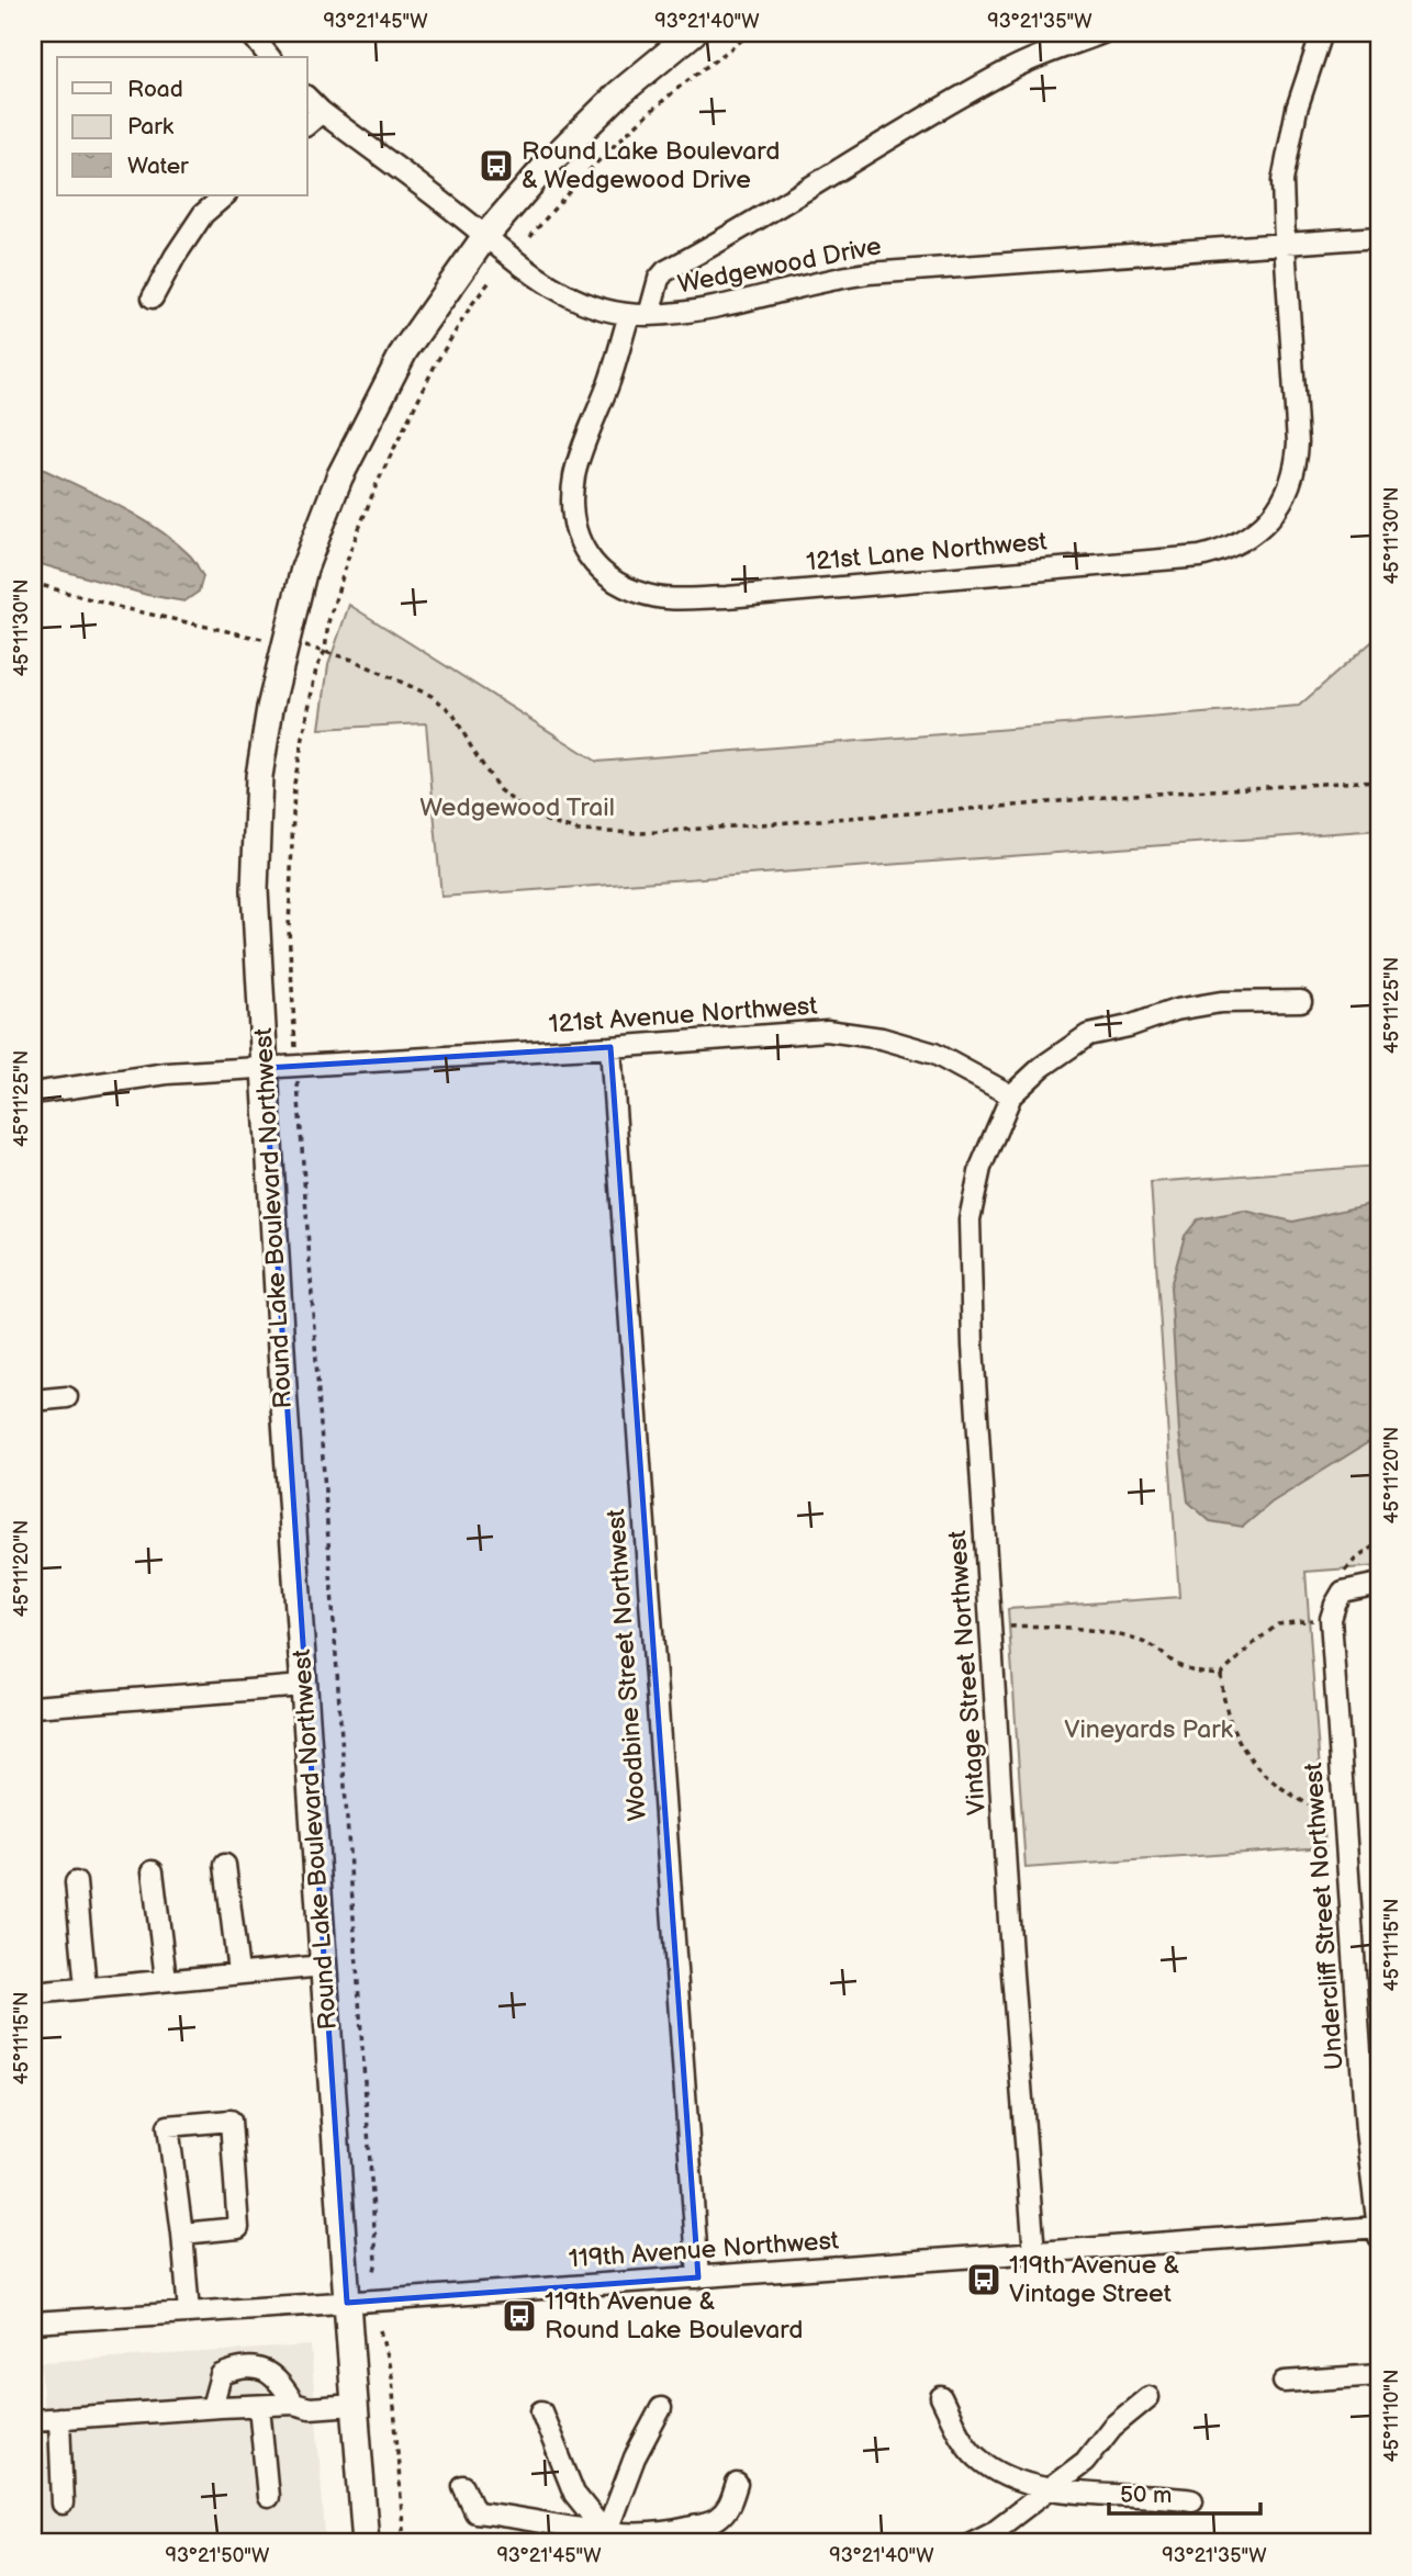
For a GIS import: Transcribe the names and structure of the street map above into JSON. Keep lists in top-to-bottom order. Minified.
{"streets":{"main road":["Round Lake Boulevard Northwest"],"street":["Wedgewood Drive","121st Lane Northwest","121st Avenue Northwest","Woodbine Street Northwest","Vintage Street Northwest","Undercliff Street Northwest","119th Avenue Northwest"]},"crossings":[["Wedgewood Drive","121st Lane Northwest"],["Wedgewood Drive","Round Lake Boulevard Northwest"],["121st Avenue Northwest","Round Lake Boulevard Northwest"],["121st Avenue Northwest","Woodbine Street Northwest"],["121st Avenue Northwest","Vintage Street Northwest"],["Round Lake Boulevard Northwest","119th Avenue Northwest"],["Woodbine Street Northwest","119th Avenue Northwest"],["Vintage Street Northwest","119th Avenue Northwest"],["Undercliff Street Northwest","119th Avenue Northwest"]],"parks":["Wedgewood Trail","Vineyards Park"],"places":{"bus stop":["Round Lake Boulevard & Wedgewood Drive","119th Avenue & Vintage Street","119th Avenue & Round Lake Boulevard"]},"legend":["Road","Park","Water"],"scale_bar":"50 m","coordinates":["93°21'45\"W","93°21'40\"W","93°21'35\"W","45°11'30\"N","45°11'25\"N","45°11'20\"N","45°11'15\"N","45°11'10\"N","93°21'50\"W"]}
